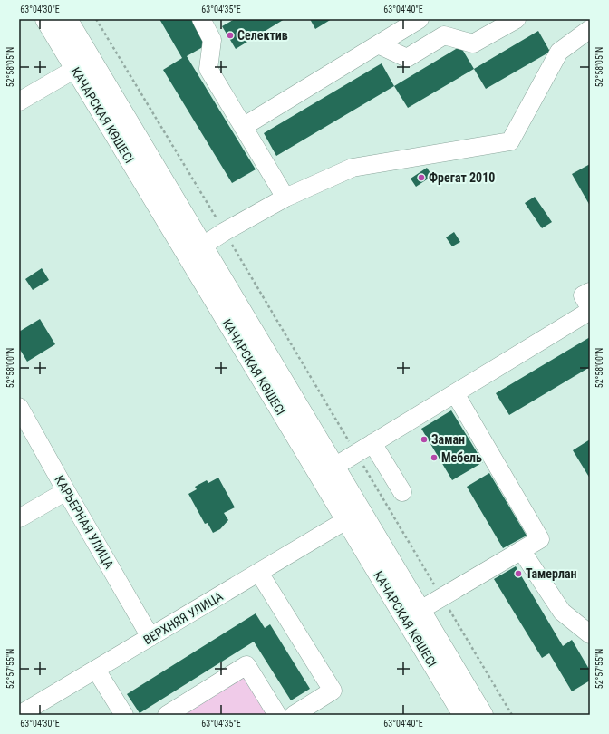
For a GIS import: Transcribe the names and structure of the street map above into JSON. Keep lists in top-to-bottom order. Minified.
{"streets":{"main road":["КАЧАРСКАЯ КӨШЕСІ"],"street":["КАРЬЕРНАЯ УЛИЦА","ВЕРХНЯЯ УЛИЦА"]},"crossings":[["КАЧАРСКАЯ КӨШЕСІ","ВЕРХНЯЯ УЛИЦА"],["КАРЬЕРНАЯ УЛИЦА","ВЕРХНЯЯ УЛИЦА"]],"places":["Селектив","Фрегат 2010","Заман","Мебель","Тамерлан"],"coordinates":["63°04'30\"E","63°04'35\"E","63°04'40\"E","52°58'05\"N","52°58'00\"N","52°57'55\"N"]}
